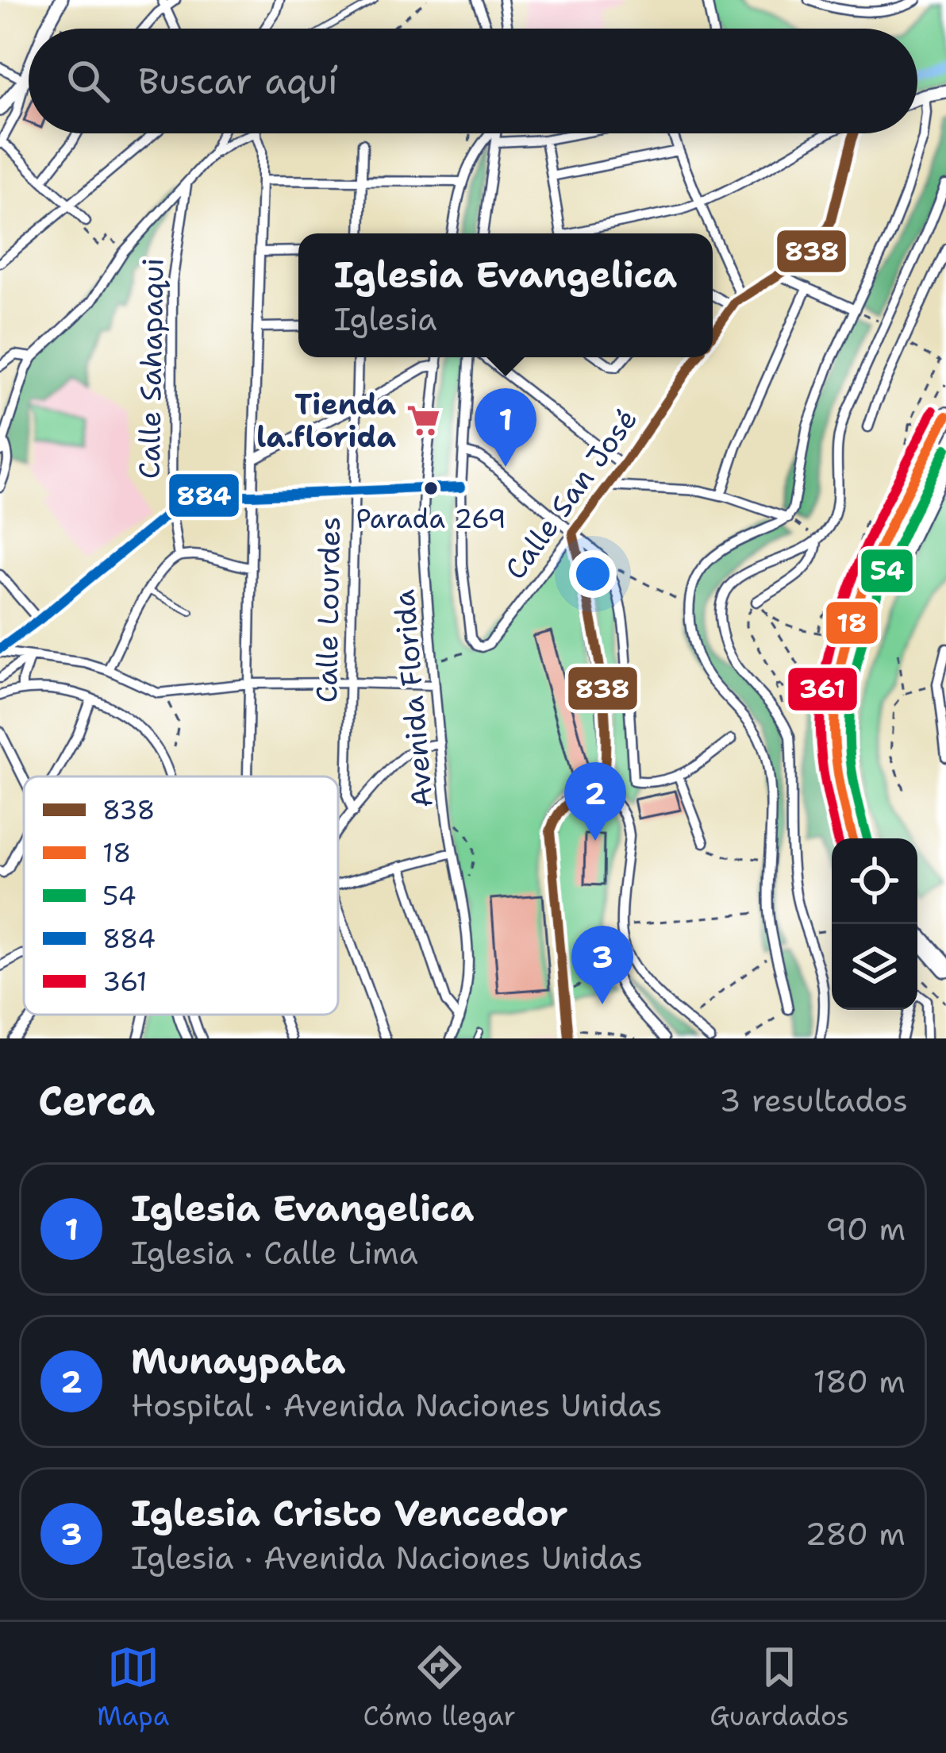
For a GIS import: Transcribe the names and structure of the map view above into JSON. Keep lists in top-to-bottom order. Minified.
{"streets":{"street":["Calle Sahapaqui","Calle San José","Calle Lourdes","Avenida Florida"]},"places":{"supermarket":["Tienda la.florida"],"other":["Parada 269"]},"lines":["transit line 838","transit line 361","transit line 18","transit line 54","transit line 884"],"legend":["838","18","54","884","361"],"page":{"search":"Buscar aquí","popup":["Iglesia Evangelica","Iglesia"],"pins":["1","2","3"],"heading":["Cerca","3 resultados"],"list":[{"mark":"1","name":"Iglesia Evangelica","note":"Iglesia · Calle Lima","value":"90 m"},{"mark":"2","name":"Munaypata","note":"Hospital · Avenida Naciones Unidas","value":"180 m"},{"mark":"3","name":"Iglesia Cristo Vencedor","note":"Iglesia · Avenida Naciones Unidas","value":"280 m"}],"nav":["Mapa","Cómo llegar","Guardados"]}}
